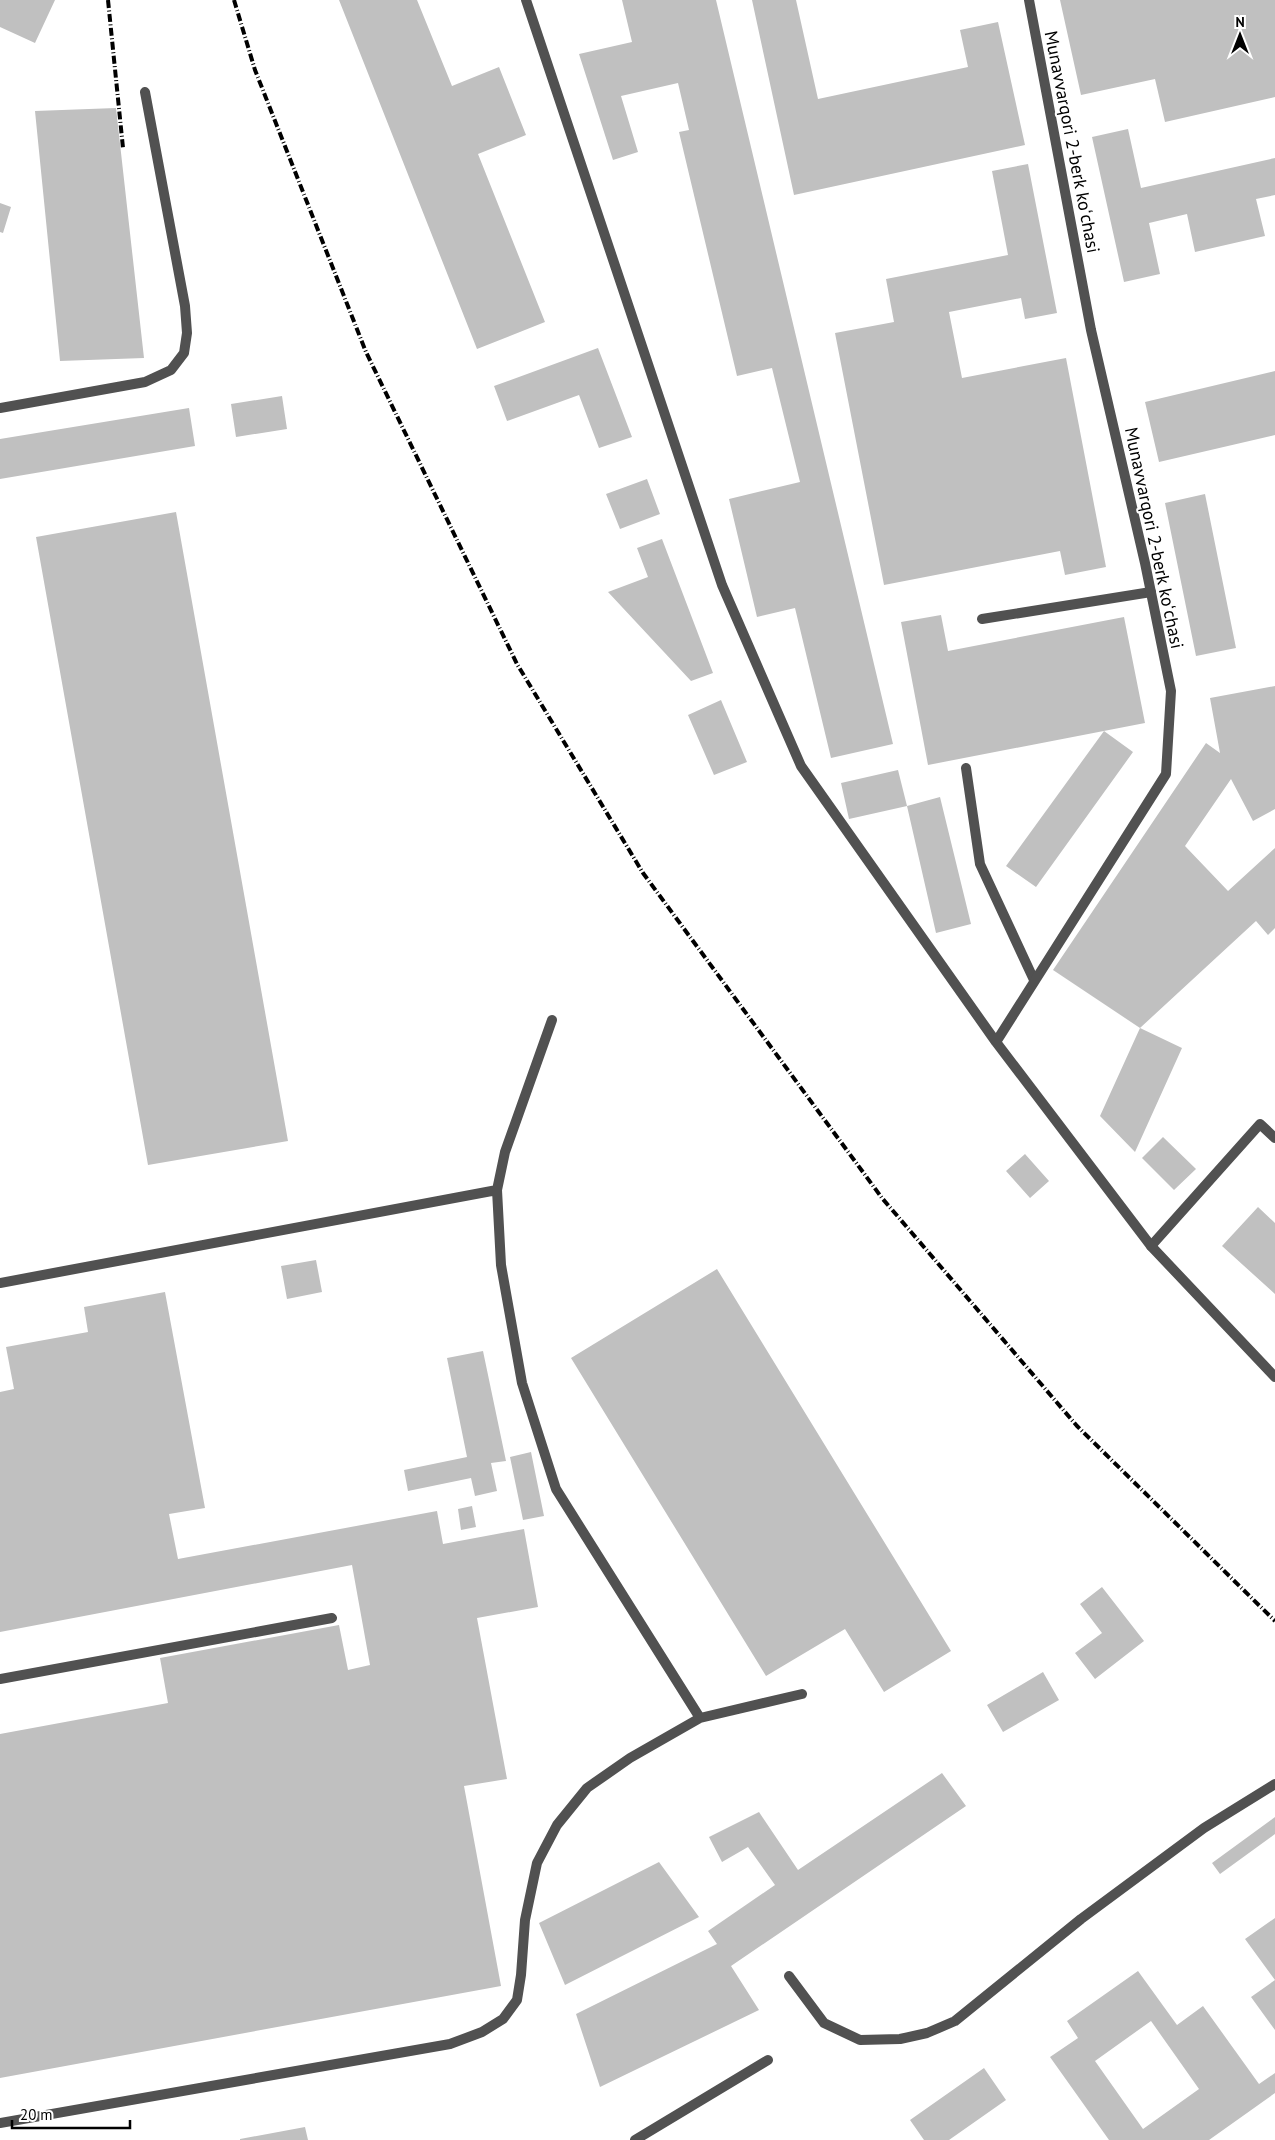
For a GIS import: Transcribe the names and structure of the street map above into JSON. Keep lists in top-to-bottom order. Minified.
{"streets":{"street":["Munavvarqori 2-berk koʻchasi"]},"scale_bar":"20 m","north":"top"}
